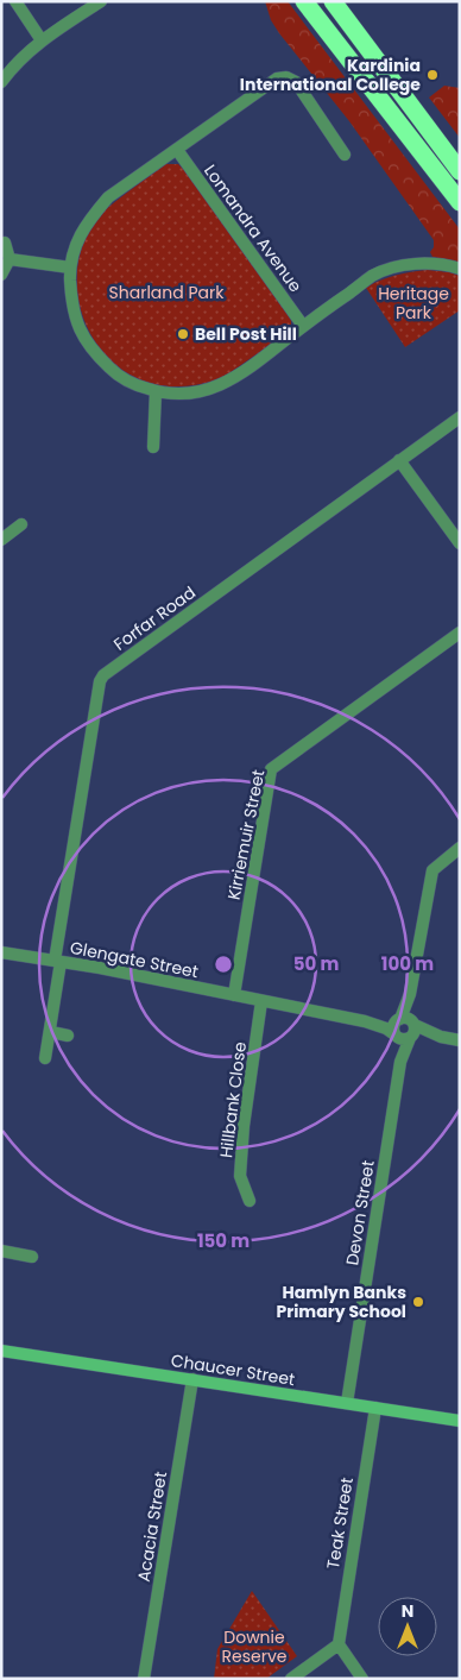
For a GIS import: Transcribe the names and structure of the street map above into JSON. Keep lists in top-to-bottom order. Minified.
{"streets":{"street":["Lomandra Avenue","Forfar Road","Kirriemuir Street","Glengate Street","Hillbank Close","Devon Street","Chaucer Street","Teak Street","Acacia Street"]},"crossings":[["Forfar Road","Glengate Street"],["Kirriemuir Street","Glengate Street"],["Glengate Street","Hillbank Close"],["Glengate Street","Devon Street"],["Devon Street","Chaucer Street"],["Chaucer Street","Teak Street"],["Chaucer Street","Acacia Street"]],"parks":["Sharland Park","Heritage Park","Downie Reserve"],"places":["Kardinia International College","Bell Post Hill","Hamlyn Banks Primary School"],"north":"top","rings":["50 m","100 m","150 m"]}
